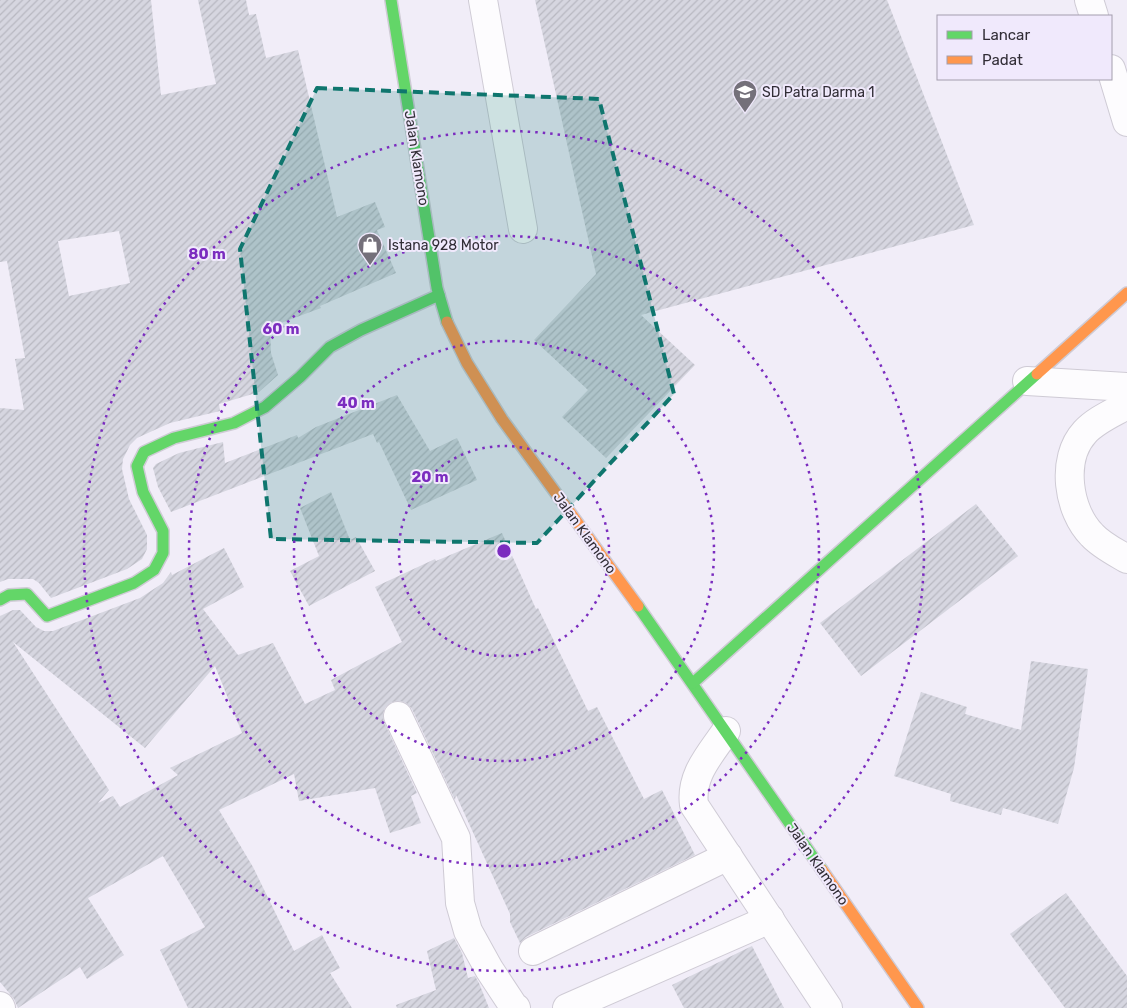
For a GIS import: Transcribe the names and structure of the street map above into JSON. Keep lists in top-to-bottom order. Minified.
{"streets":{"street":["Jalan Klamono"]},"places":{"school or university":["SD Patra Darma 1"],"shop":["Istana 928 Motor"]},"legend":["Lancar","Padat"],"rings":["80 m","60 m","40 m","20 m"]}
